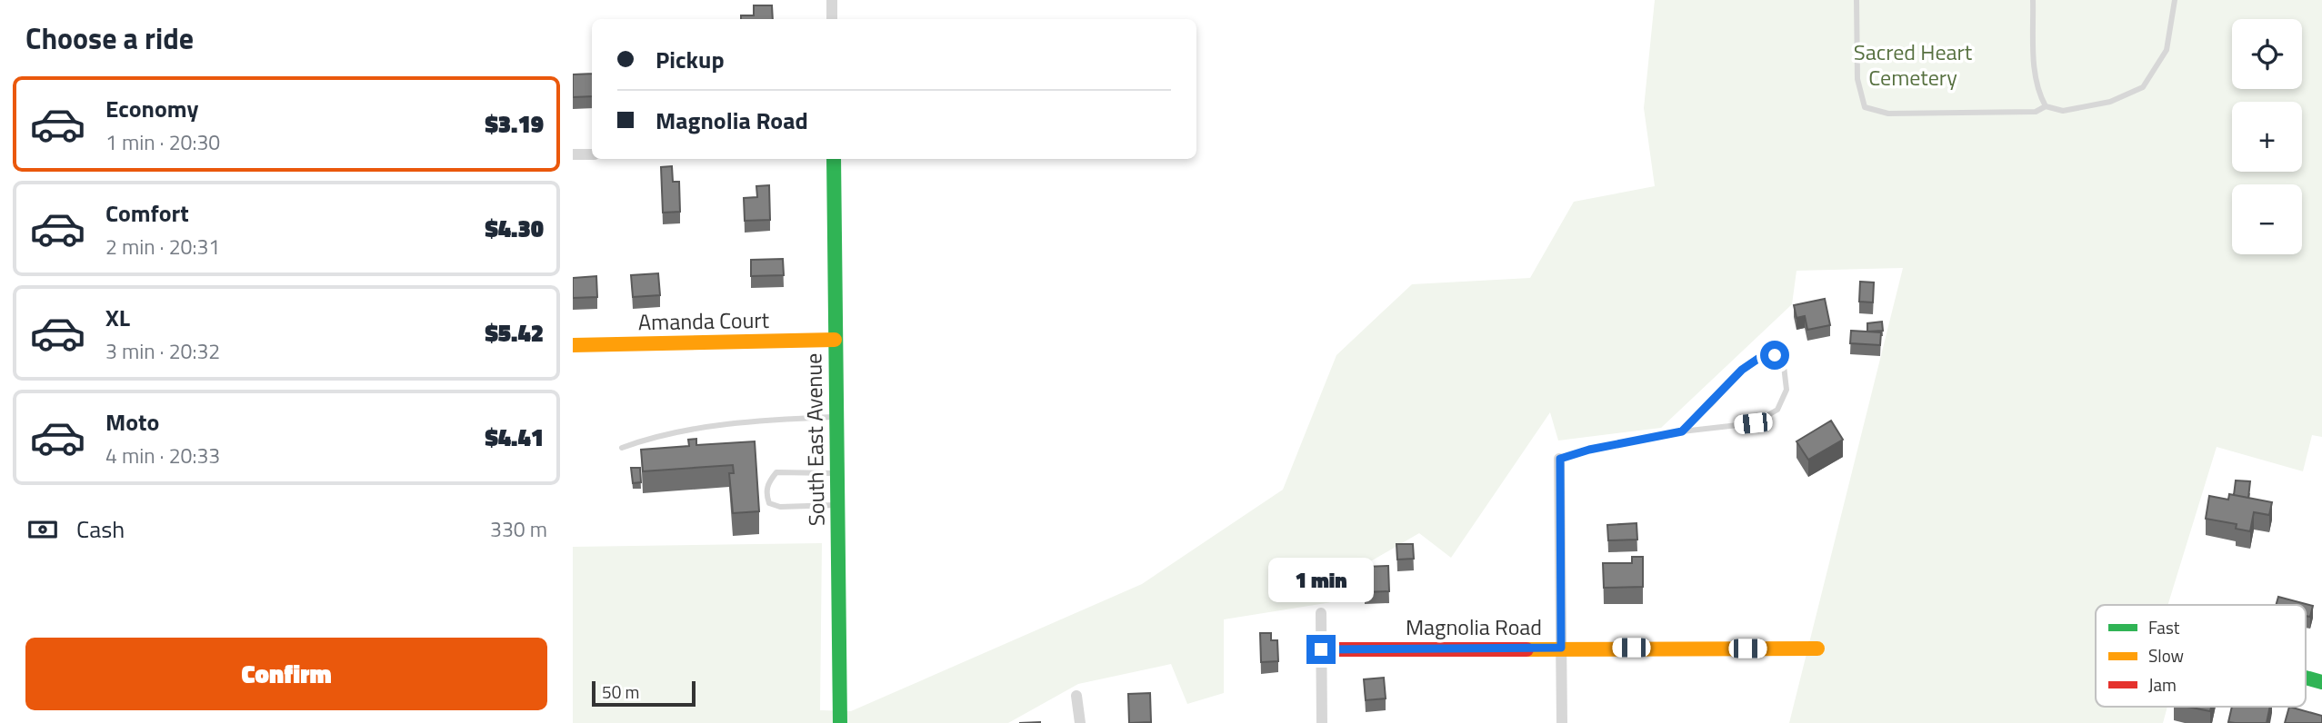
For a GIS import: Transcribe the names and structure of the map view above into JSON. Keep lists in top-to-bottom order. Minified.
{"streets":{"street":["Amanda Court","South East Avenue","Magnolia Road"]},"crossings":[["Amanda Court","South East Avenue"]],"parks":["Sacred Heart Cemetery"],"legend":["Fast","Slow","Jam"],"scale_bar":"50 m","page":{"heading":"Choose a ride","map_buttons":["+","−"],"banner":["Pickup","Magnolia Road"],"list":[{"name":"Economy","note":"1 min · 20:30","value":"$3.19"},{"name":"Comfort","note":"2 min · 20:31","value":"$4.30"},{"name":"XL","note":"3 min · 20:32","value":"$5.42"},{"name":"Moto","note":"4 min · 20:33","value":"$4.41"}],"pay":["Cash","330 m"],"bubble":"1 min","buttons":"Confirm","scale":"50 m"}}
